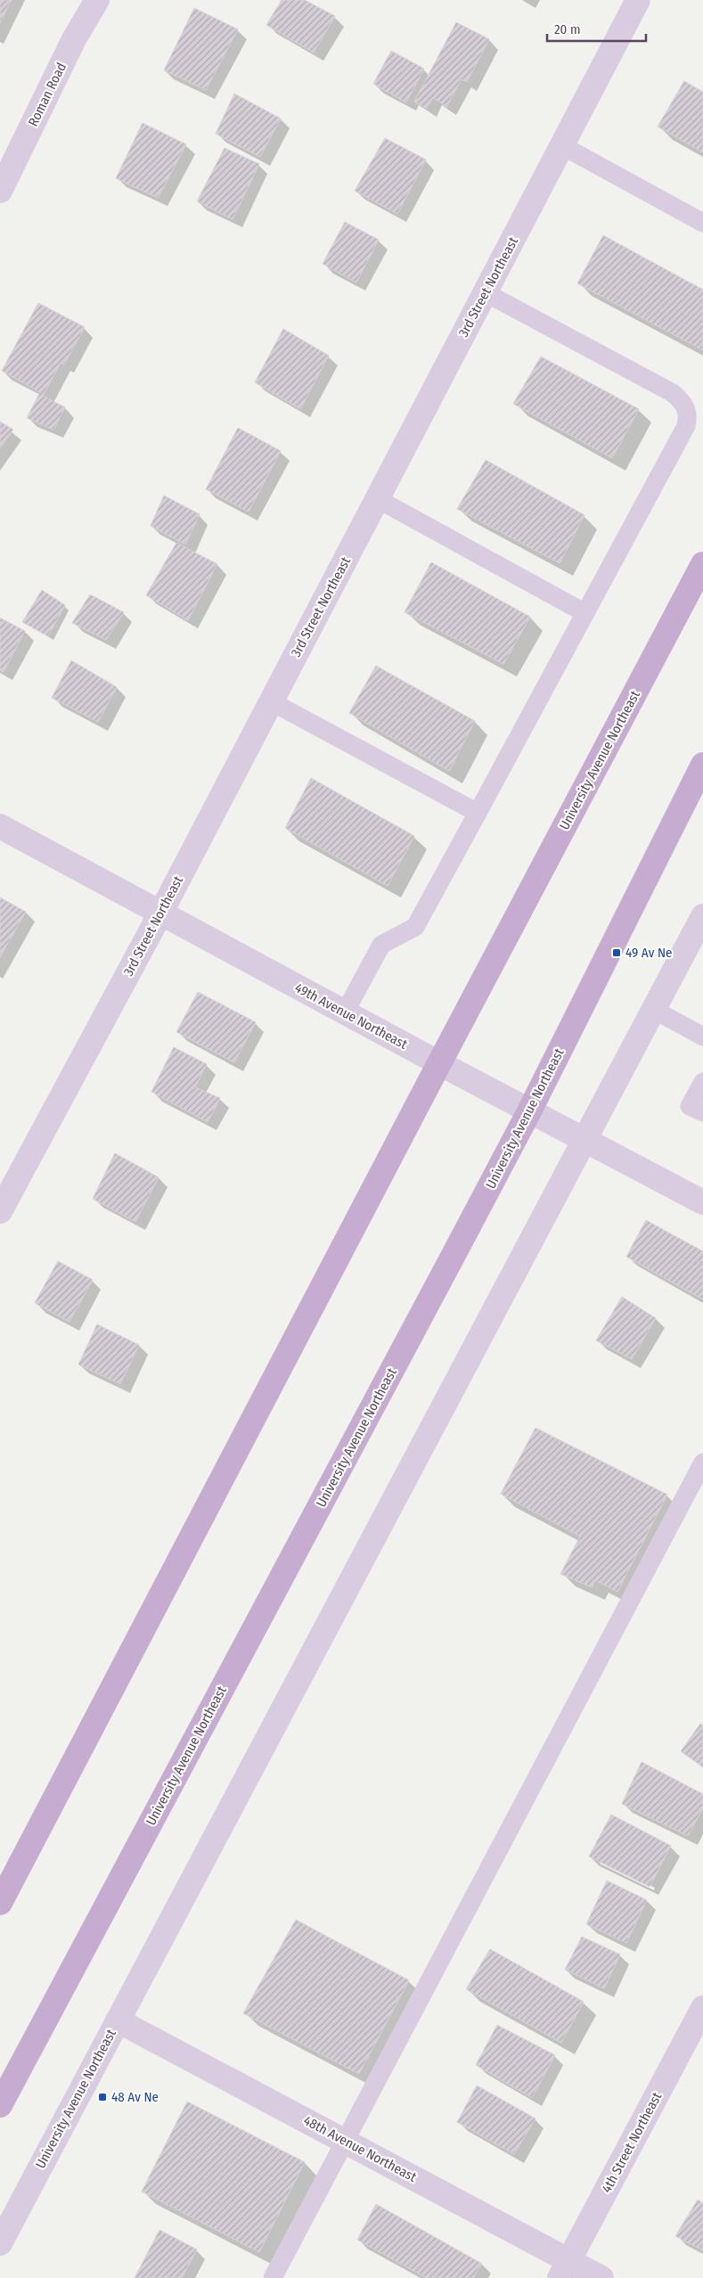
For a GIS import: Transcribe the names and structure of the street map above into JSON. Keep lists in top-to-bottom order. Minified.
{"streets":{"main road":["University Avenue Northeast"],"street":["Roman Road","3rd Street Northeast","49th Avenue Northeast","4th Street Northeast","48th Avenue Northeast"]},"crossings":[["3rd Street Northeast","49th Avenue Northeast"],["University Avenue Northeast","49th Avenue Northeast"],["University Avenue Northeast","48th Avenue Northeast"],["4th Street Northeast","48th Avenue Northeast"]],"places":{"transit":["49 Av Ne","48 Av Ne"]},"scale_bar":"20 m"}
